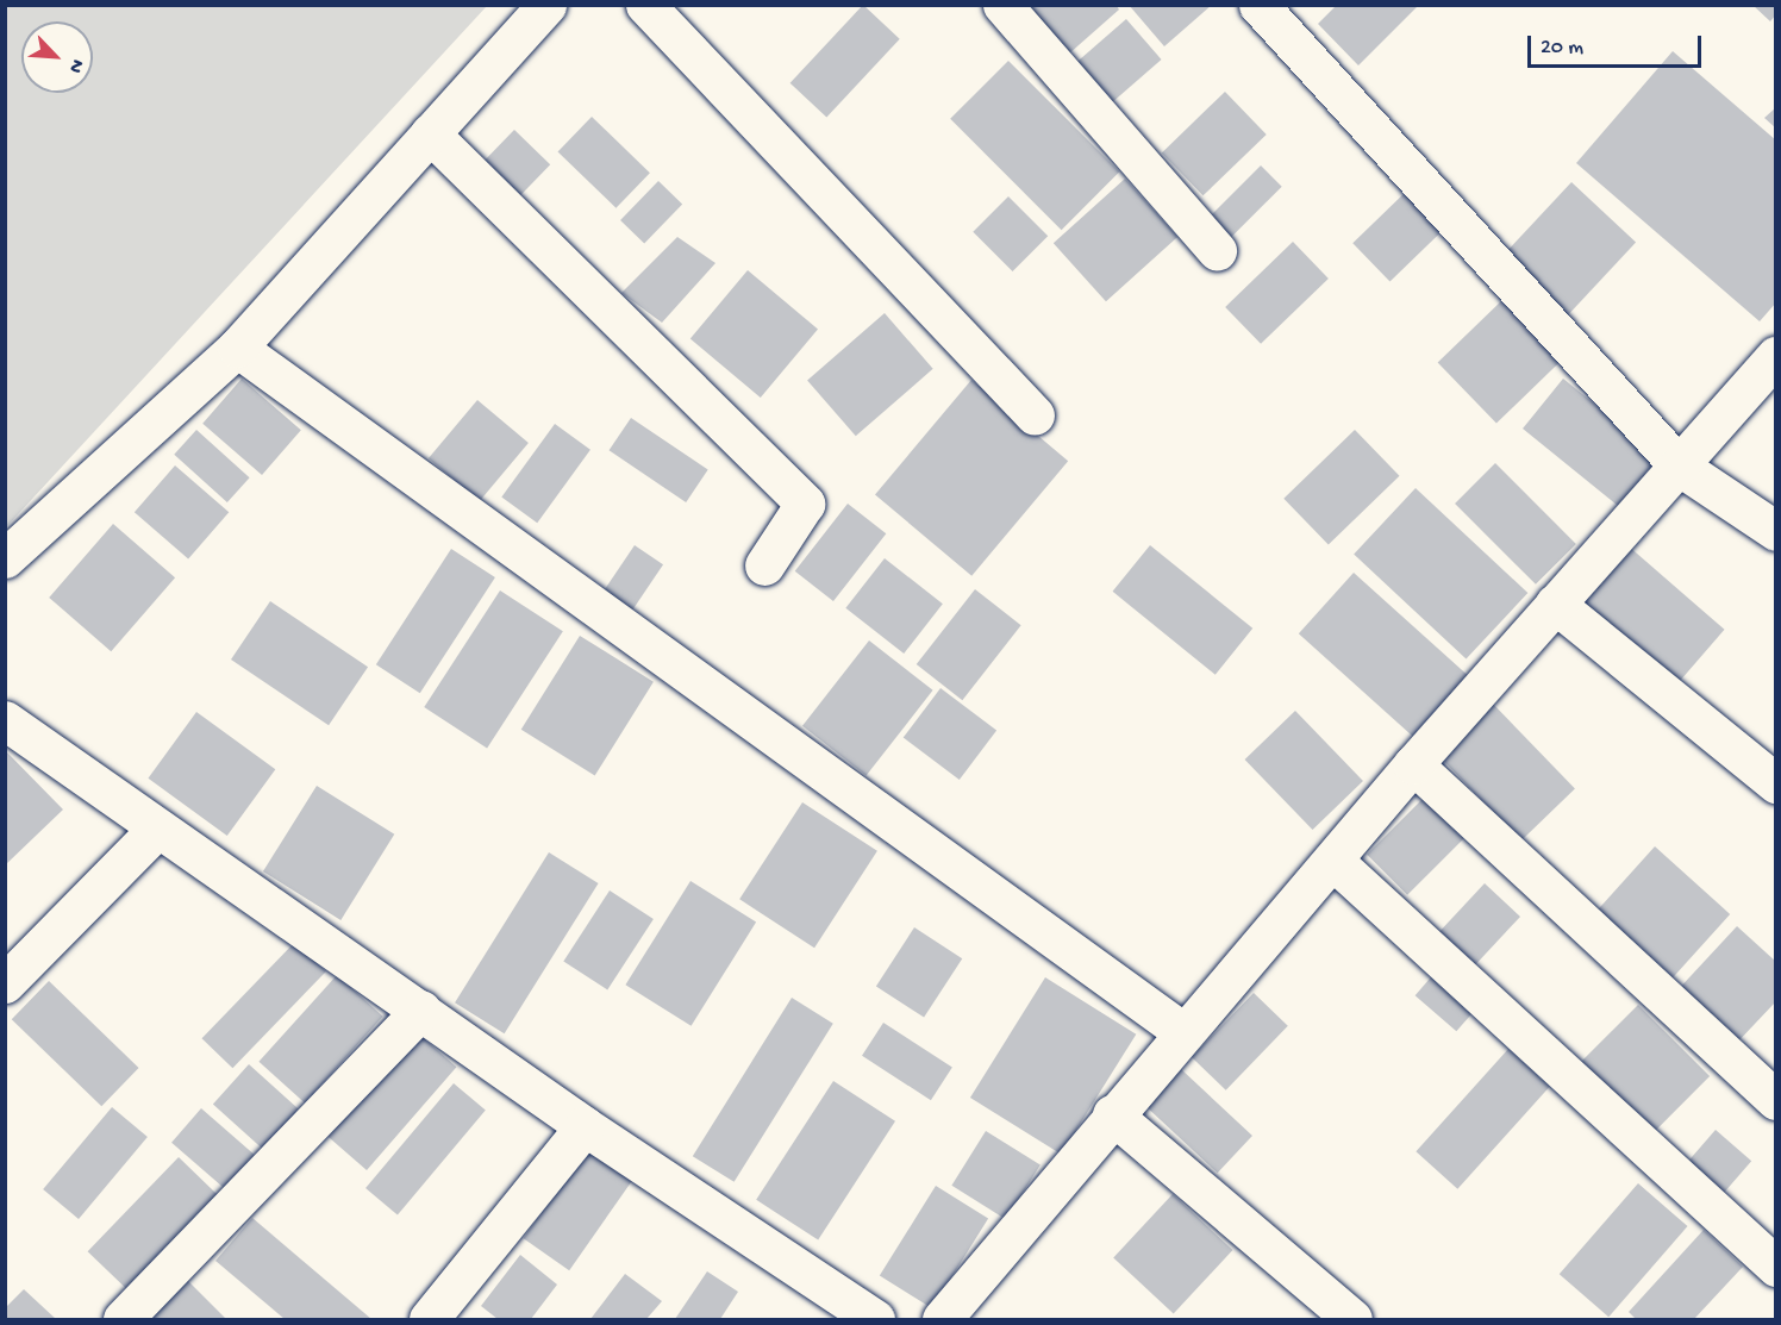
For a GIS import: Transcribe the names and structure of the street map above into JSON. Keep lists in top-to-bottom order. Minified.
{"scale_bar":"20 m","north":"bottom right"}
